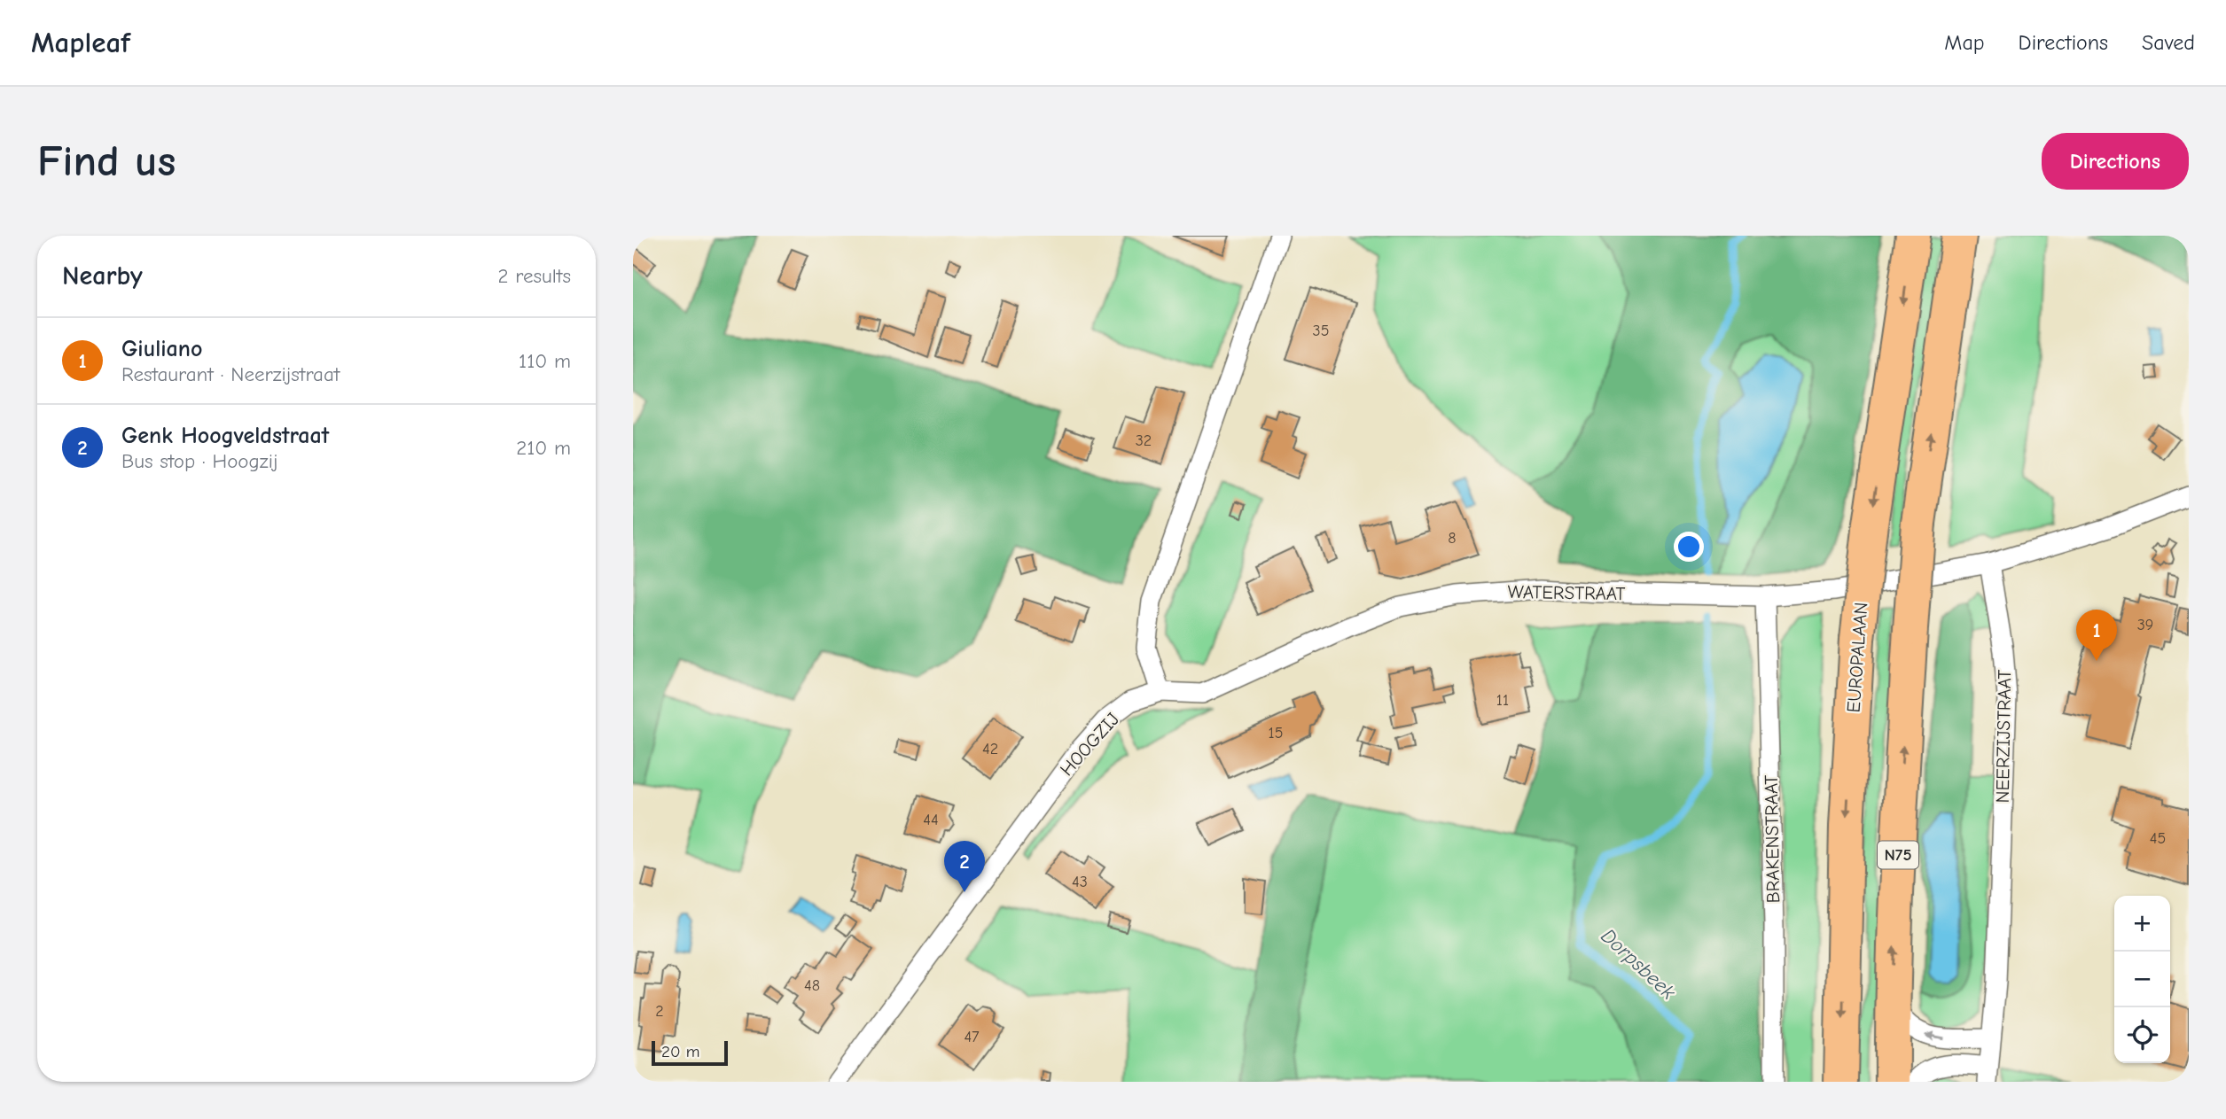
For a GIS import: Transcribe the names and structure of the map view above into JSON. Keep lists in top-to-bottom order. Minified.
{"streets":{"highway":["EUROPALAAN","N75"],"street":["WATERSTRAAT","NEERZIJSTRAAT","HOOGZIJ","BRAKENSTRAAT"]},"crossings":[["WATERSTRAAT","NEERZIJSTRAAT"],["WATERSTRAAT","HOOGZIJ"],["WATERSTRAAT","BRAKENSTRAAT"]],"water":["Dorpsbeek"],"house_numbers":["35","32","8","39","11","15","42","44","45","43","48","2","47"],"scale_bar":"20 m","page":{"header":"Mapleaf","nav":["Map","Directions","Saved"],"buttons":"Directions","title":"Find us","heading":["Nearby","2 results"],"list":[{"mark":"1","name":"Giuliano","note":"Restaurant · Neerzijstraat","value":"110 m"},{"mark":"2","name":"Genk Hoogveldstraat","note":"Bus stop · Hoogzij","value":"210 m"}],"pins":["1","2"],"map_buttons":["+","−"],"scale":"20 m"}}
